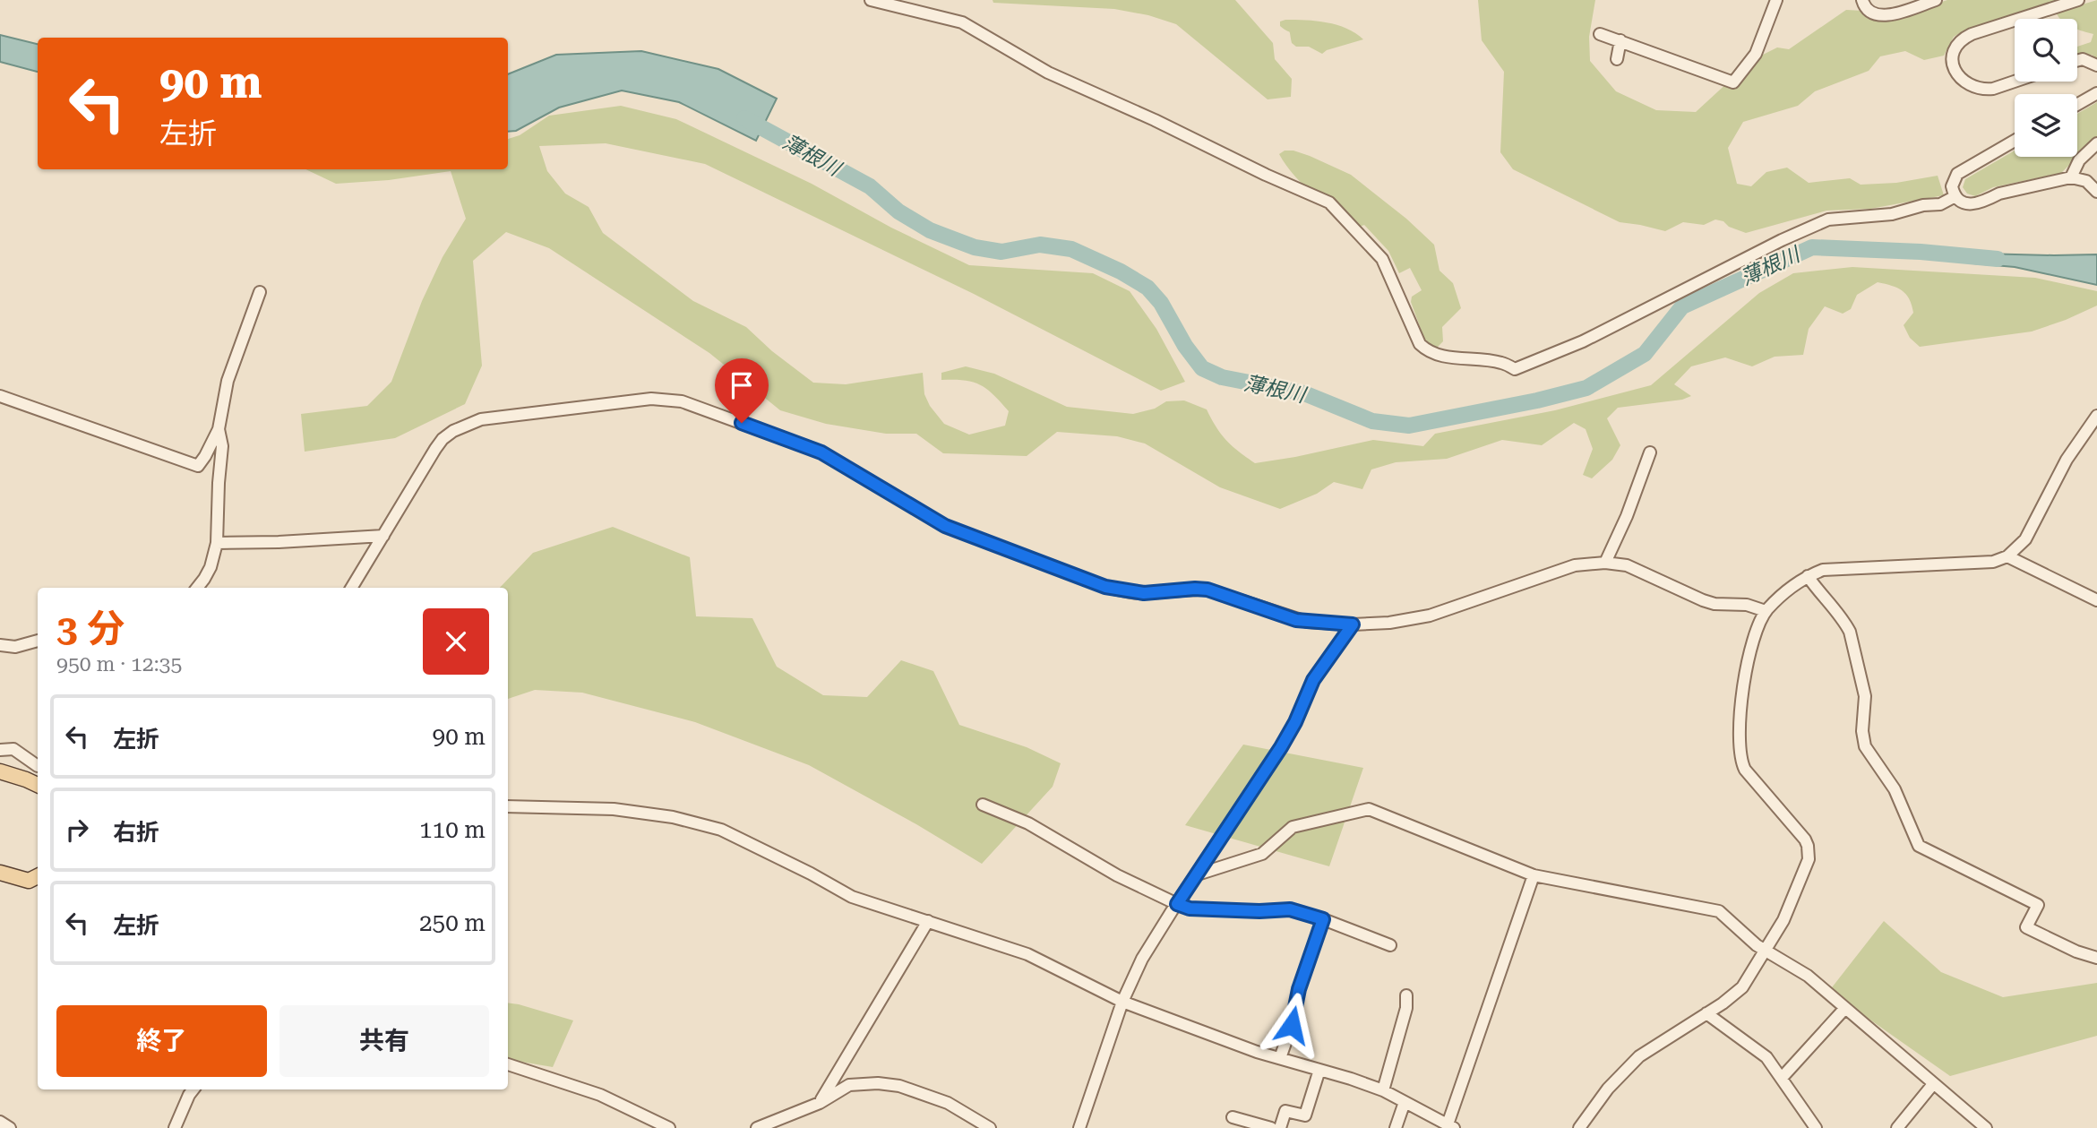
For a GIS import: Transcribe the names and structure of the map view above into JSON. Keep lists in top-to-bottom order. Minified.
{"water":["薄根川"],"page":{"turn":["90 m","左折"],"heading":["3 分","950 m · 12:35"],"list":[{"name":"左折","value":"90 m"},{"name":"右折","value":"110 m"},{"name":"左折","value":"250 m"}],"buttons":["終了","共有"]}}
